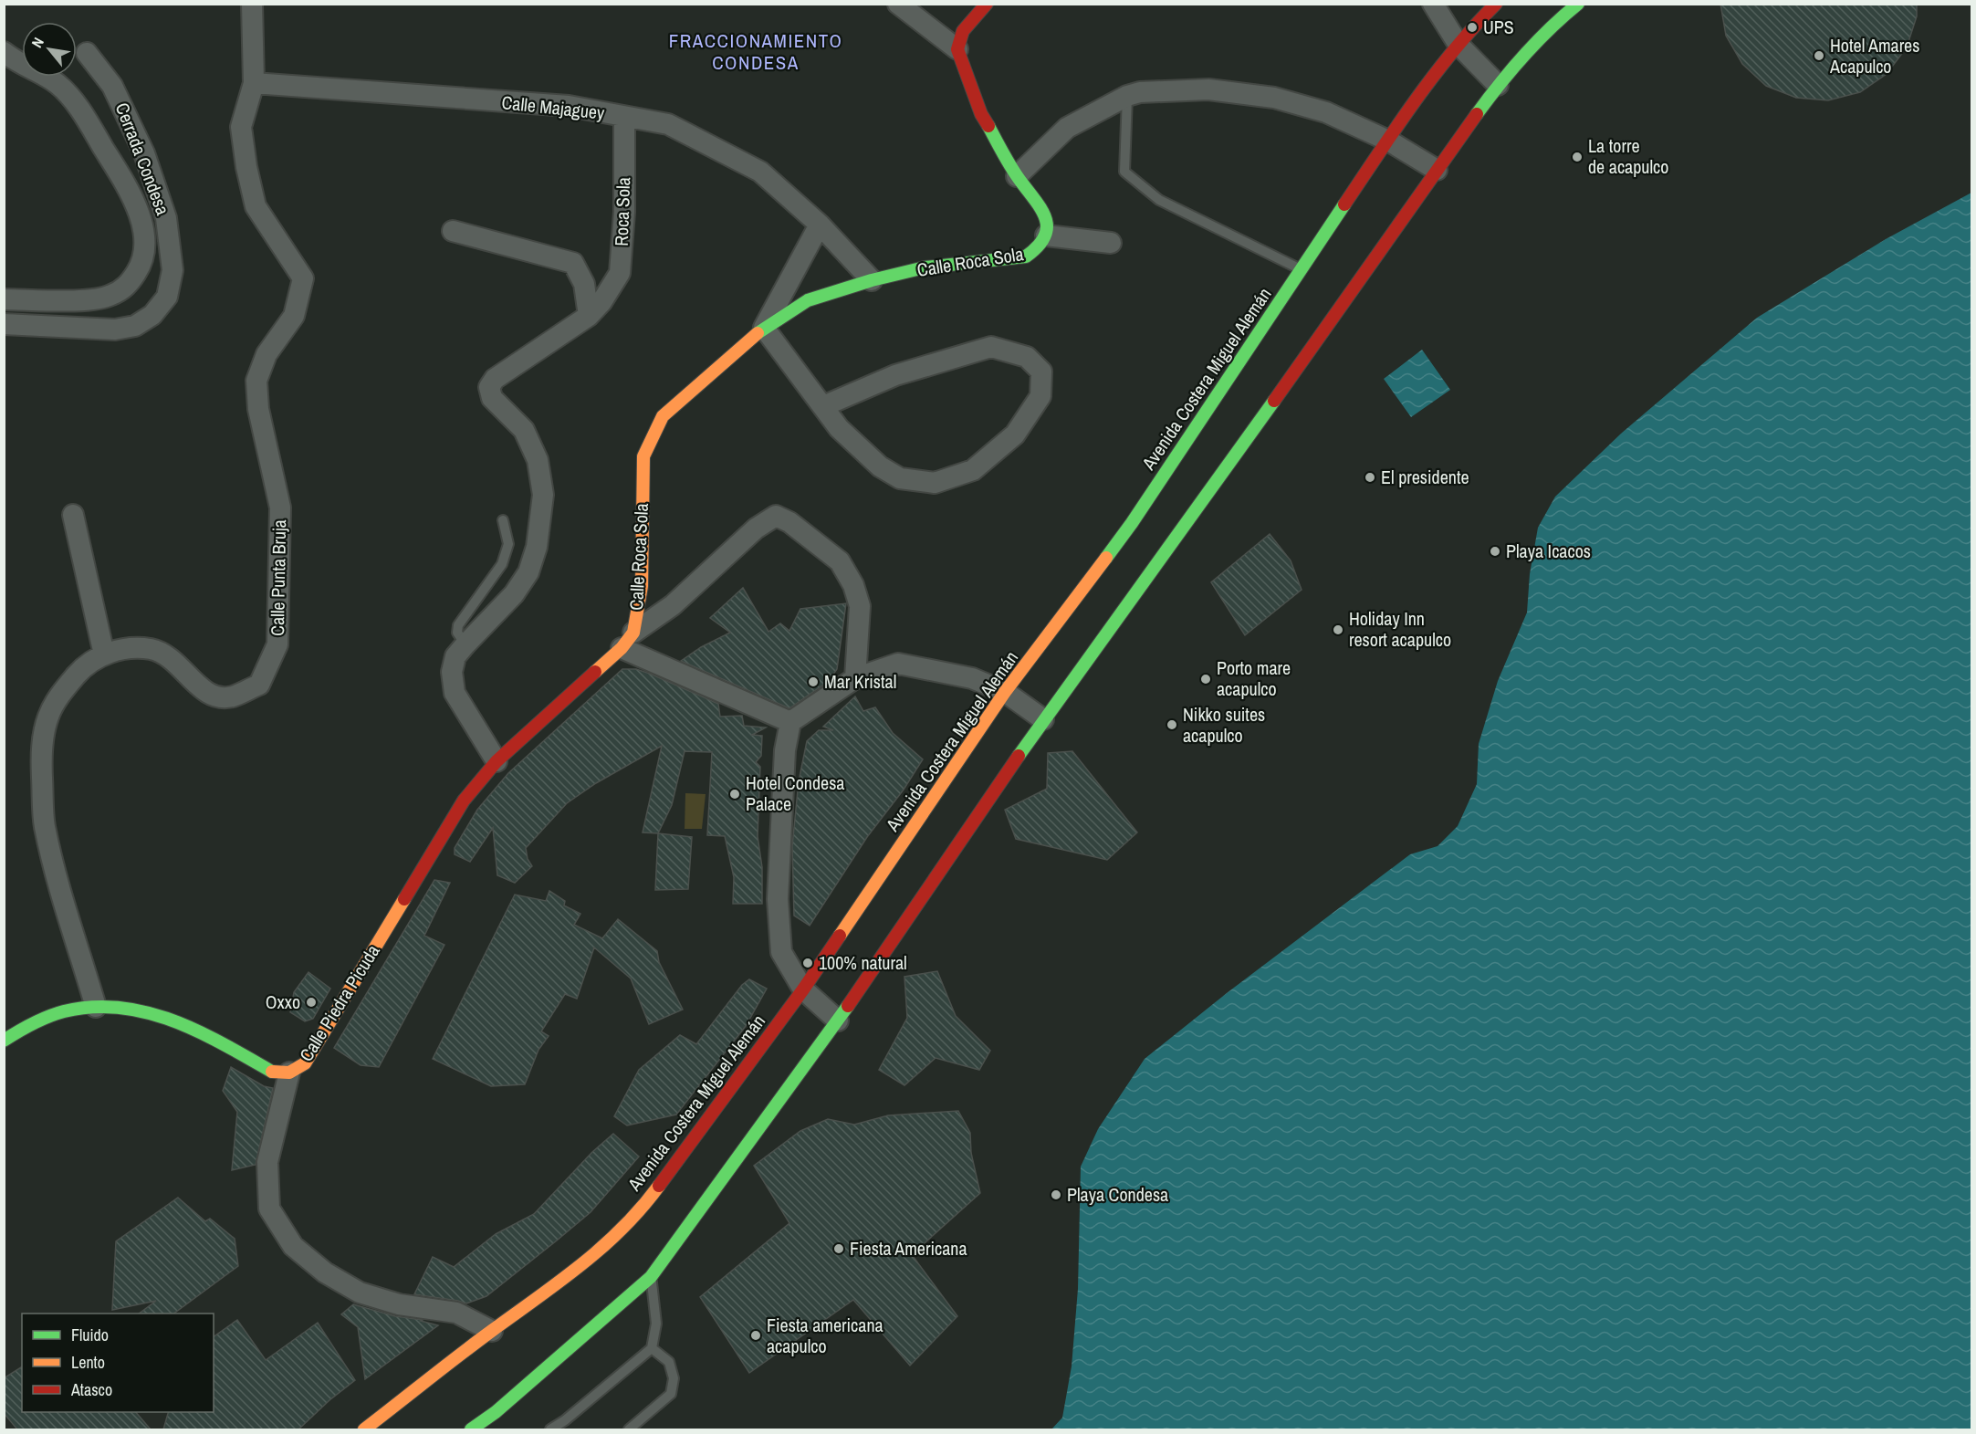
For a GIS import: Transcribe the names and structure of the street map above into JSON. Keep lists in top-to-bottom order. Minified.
{"streets":{"main road":["Calle Roca Sola","Avenida Costera Miguel Alemán","Calle Piedra Picuda"],"street":["Calle Majaguey","Cerrada Condesa","Roca Sola","Calle Punta Bruja"]},"crossings":[["Calle Majaguey","Roca Sola"],["Calle Majaguey","Calle Roca Sola"],["Calle Majaguey","Calle Punta Bruja"],["Calle Roca Sola","Calle Piedra Picuda"],["Avenida Costera Miguel Alemán","Calle Piedra Picuda"]],"districts":["FRACCIONAMIENTO CONDESA"],"places":["UPS","Hotel Amares Acapulco","La torre de acapulco","El presidente","Playa Icacos","Holiday Inn resort acapulco","Porto mare acapulco","Mar Kristal","Nikko suites acapulco","Hotel Condesa Palace","100% natural","Oxxo","Playa Condesa","Fiesta Americana","Fiesta americana acapulco"],"legend":["Fluido","Lento","Atasco"],"north":"top left"}
